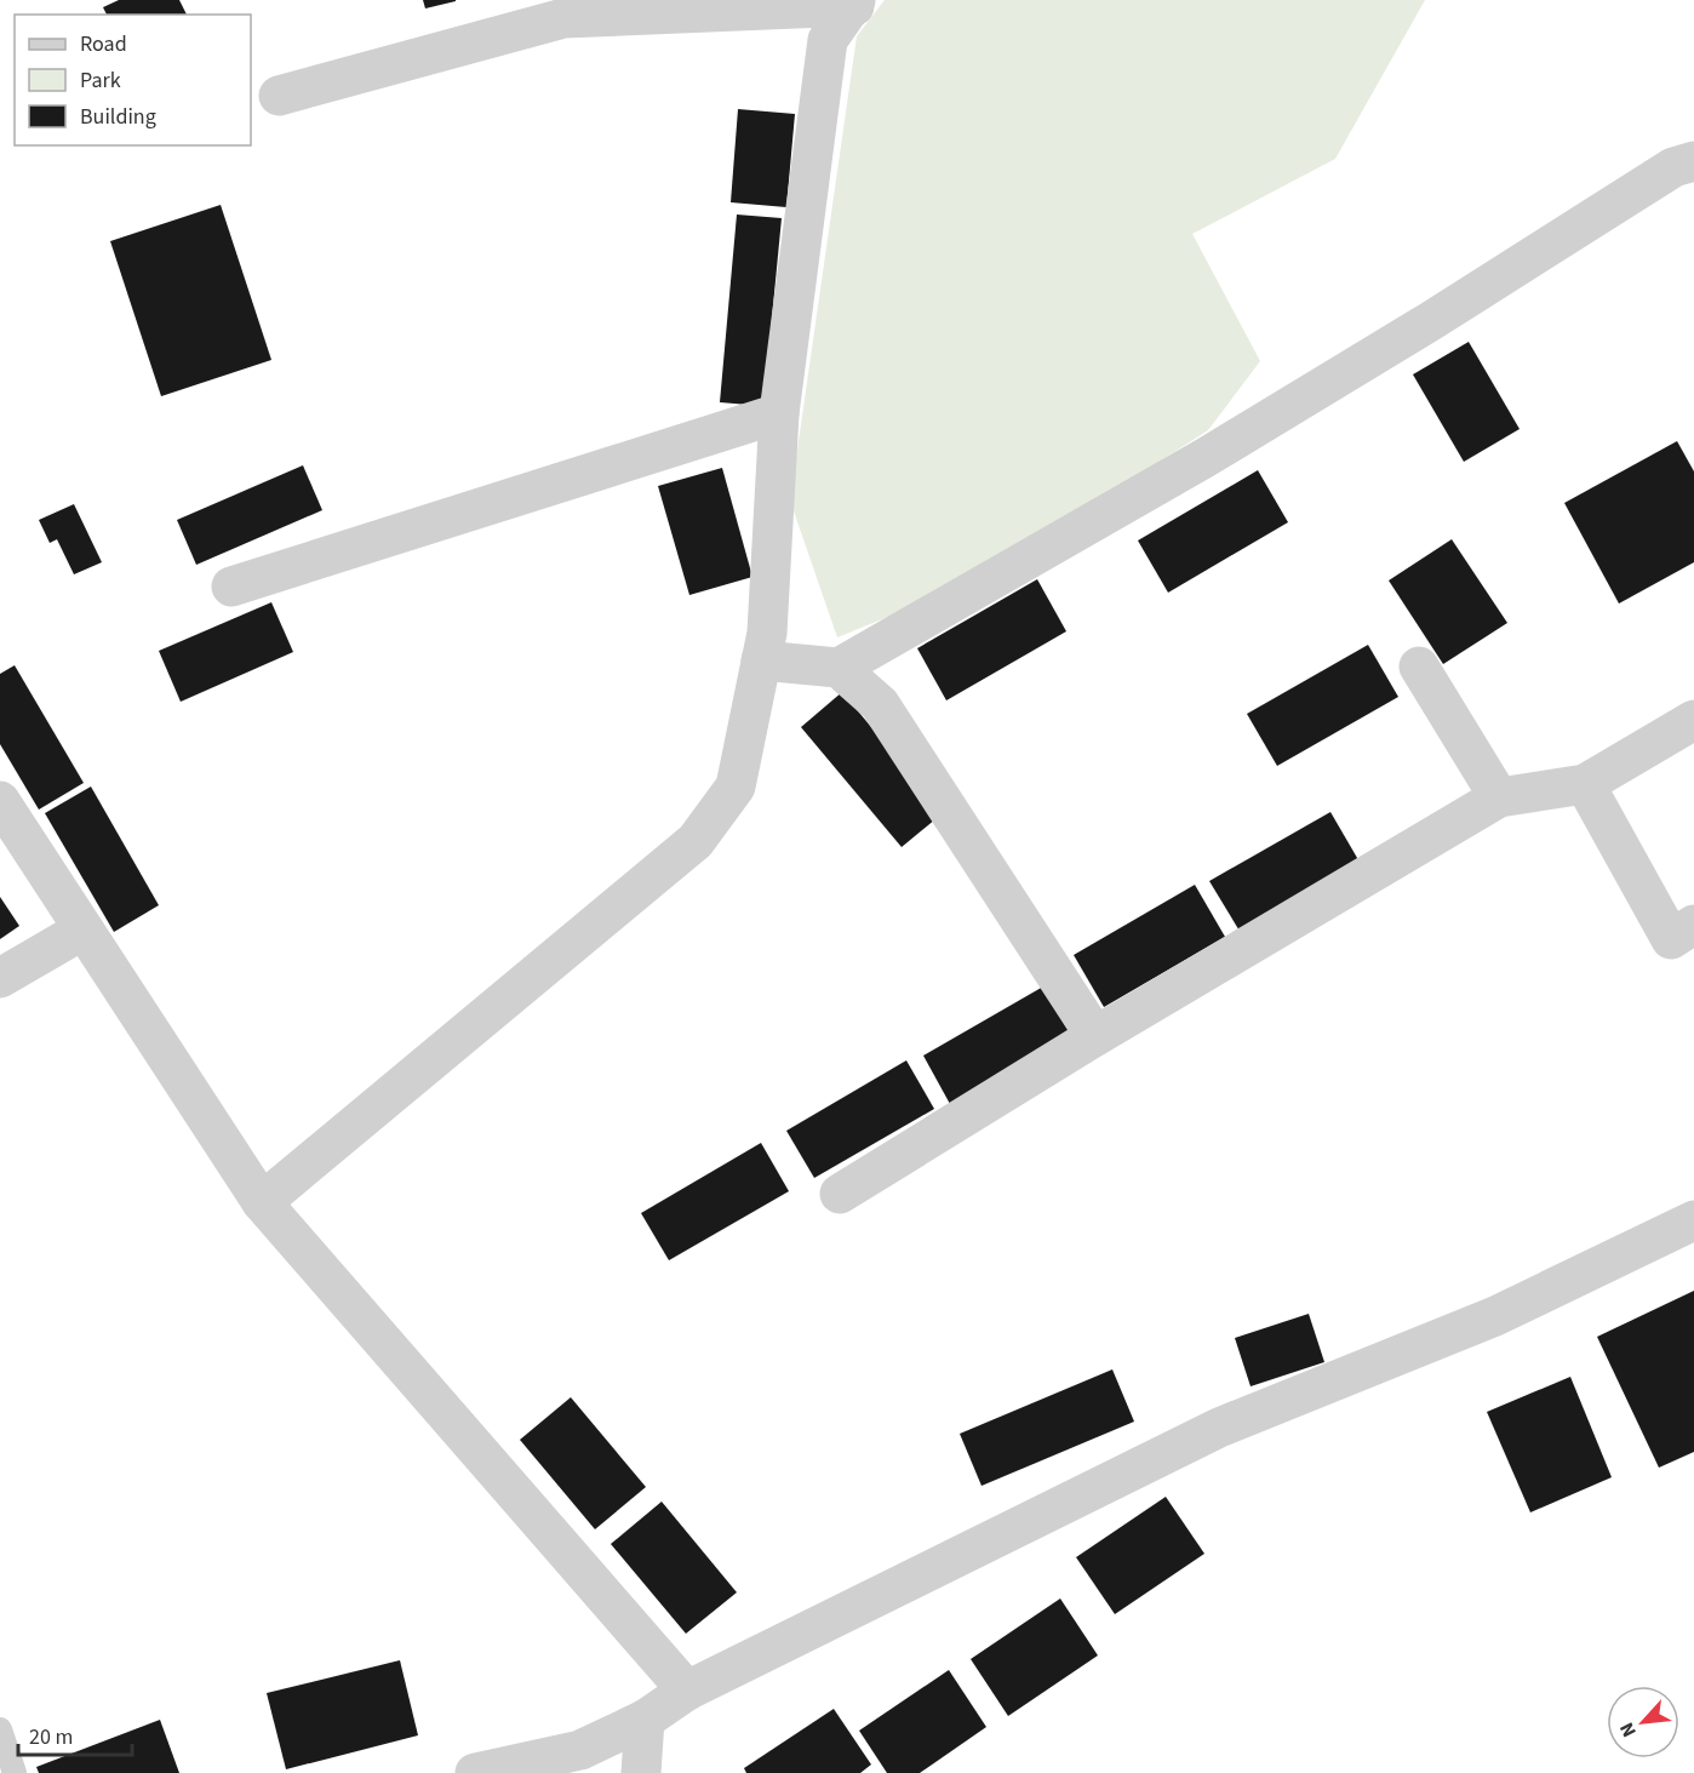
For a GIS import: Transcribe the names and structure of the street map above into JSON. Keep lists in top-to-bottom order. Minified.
{"legend":["Road","Park","Building"],"scale_bar":"20 m","north":"bottom left"}
